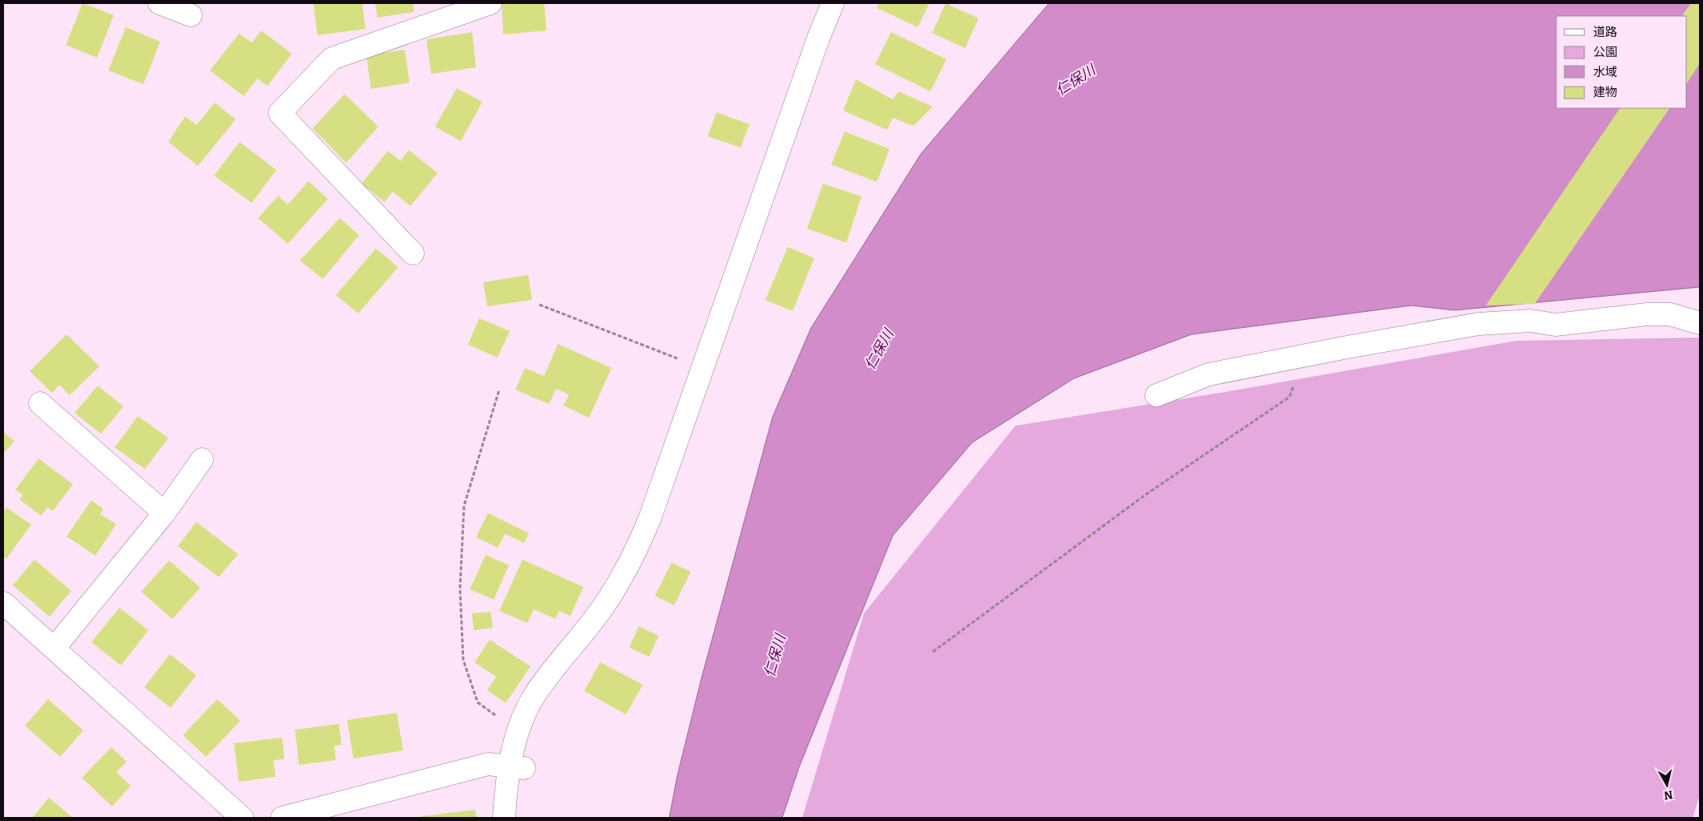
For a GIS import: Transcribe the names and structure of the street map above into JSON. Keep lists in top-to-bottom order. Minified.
{"water":["仁保川"],"legend":["道路","公園","水域","建物"],"north":"bottom"}
